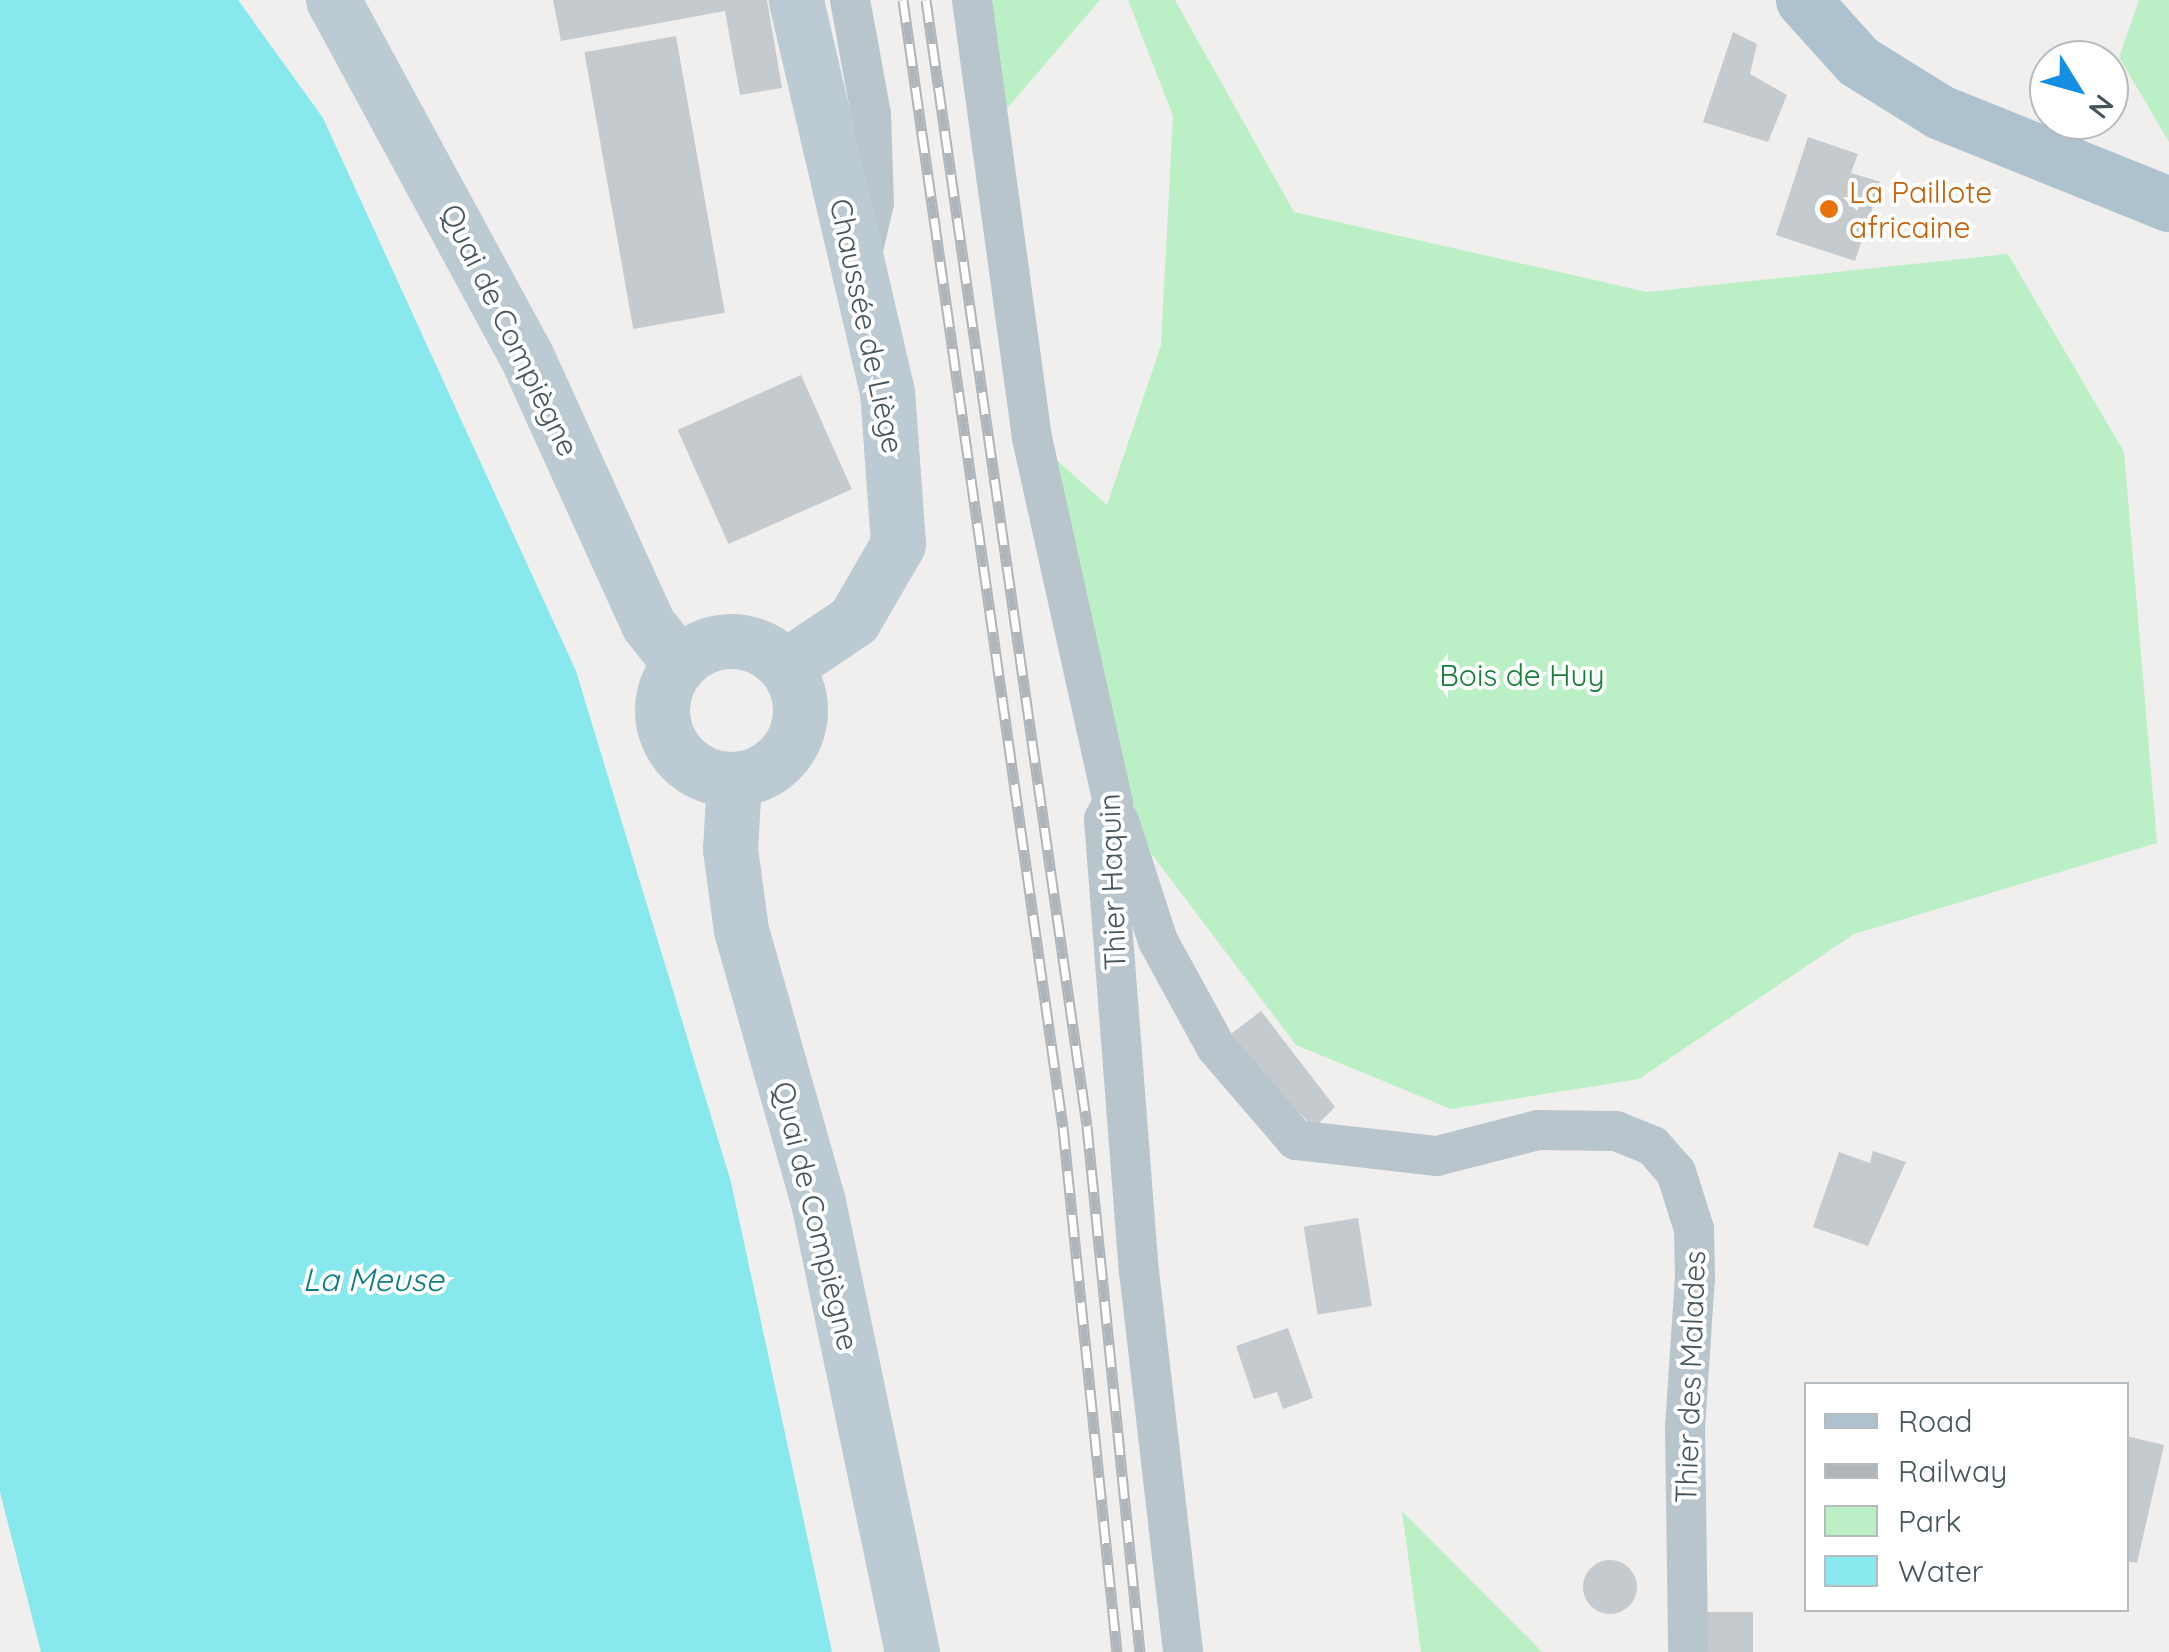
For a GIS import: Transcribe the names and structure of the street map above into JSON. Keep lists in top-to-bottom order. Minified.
{"streets":{"main road":["Chaussée de Liège","Quai de Compiègne"],"street":["Thier Haquin","Thier des Malades"]},"crossings":[["Chaussée de Liège","Quai de Compiègne"],["Thier Haquin","Thier des Malades"]],"water":["La Meuse"],"parks":["Bois de Huy"],"places":["La Paillote africaine"],"legend":["Road","Railway","Park","Water"],"north":"bottom right"}
